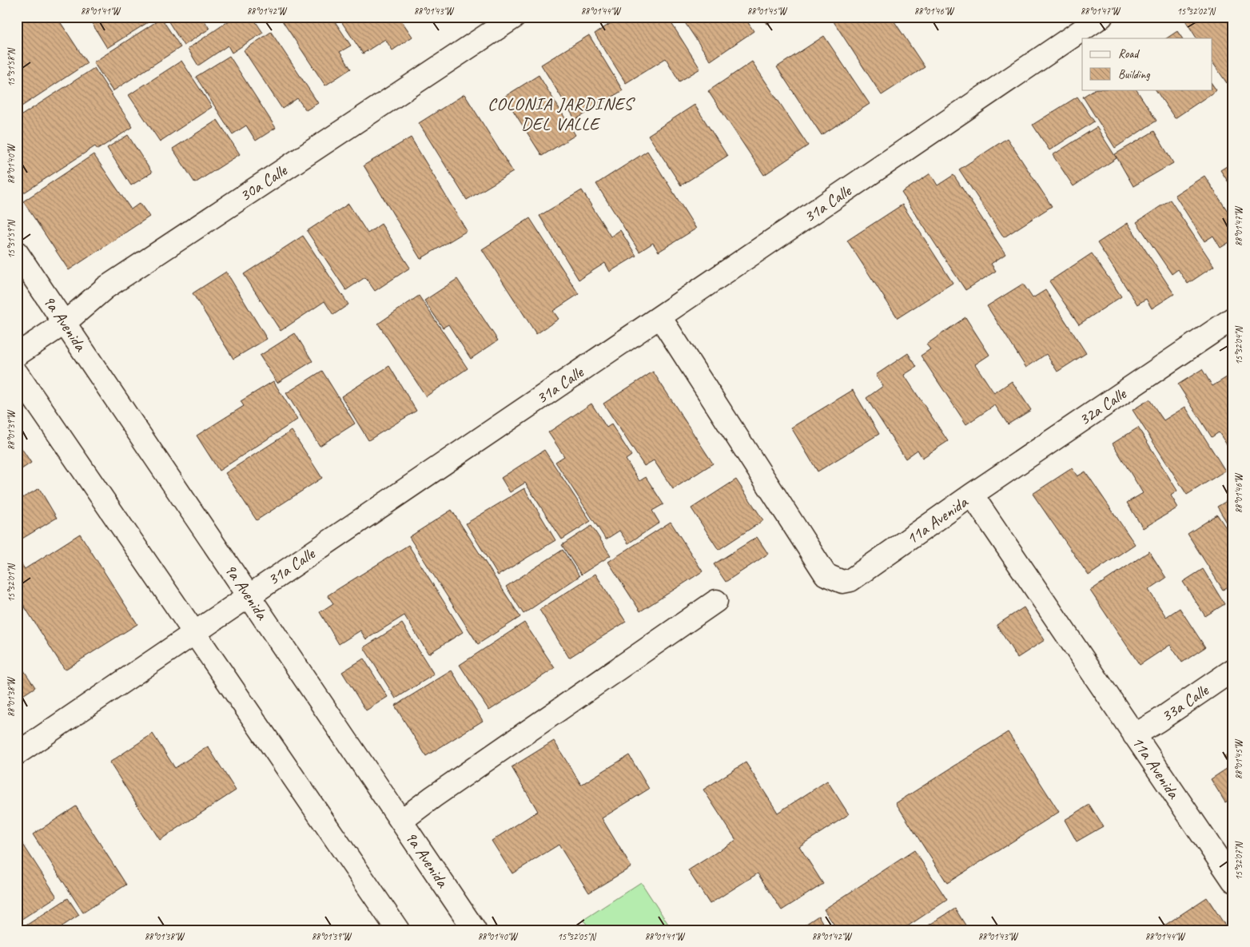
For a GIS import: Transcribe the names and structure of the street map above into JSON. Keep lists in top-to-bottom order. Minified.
{"streets":{"street":["30a Calle","31a Calle","9a Avenida","32a Calle","11a Avenida","33a Calle"]},"crossings":[["30a Calle","9a Avenida"],["31a Calle","9a Avenida"],["31a Calle","11a Avenida"],["32a Calle","11a Avenida"],["11a Avenida","33a Calle"]],"districts":["COLONIA JARDINES DEL VALLE"],"legend":["Road","Building"],"coordinates":["88°01'41\"W","88°01'42\"W","88°01'43\"W","88°01'44\"W","88°01'45\"W","88°01'46\"W","88°01'47\"W","15°32'02\"N","15°31'58\"N","88°01'40\"W","15°31'59\"N","15°32'04\"N","88°01'39\"W","15°32'01\"N","88°01'38\"W","15°32'07\"N","15°32'05\"N"]}
